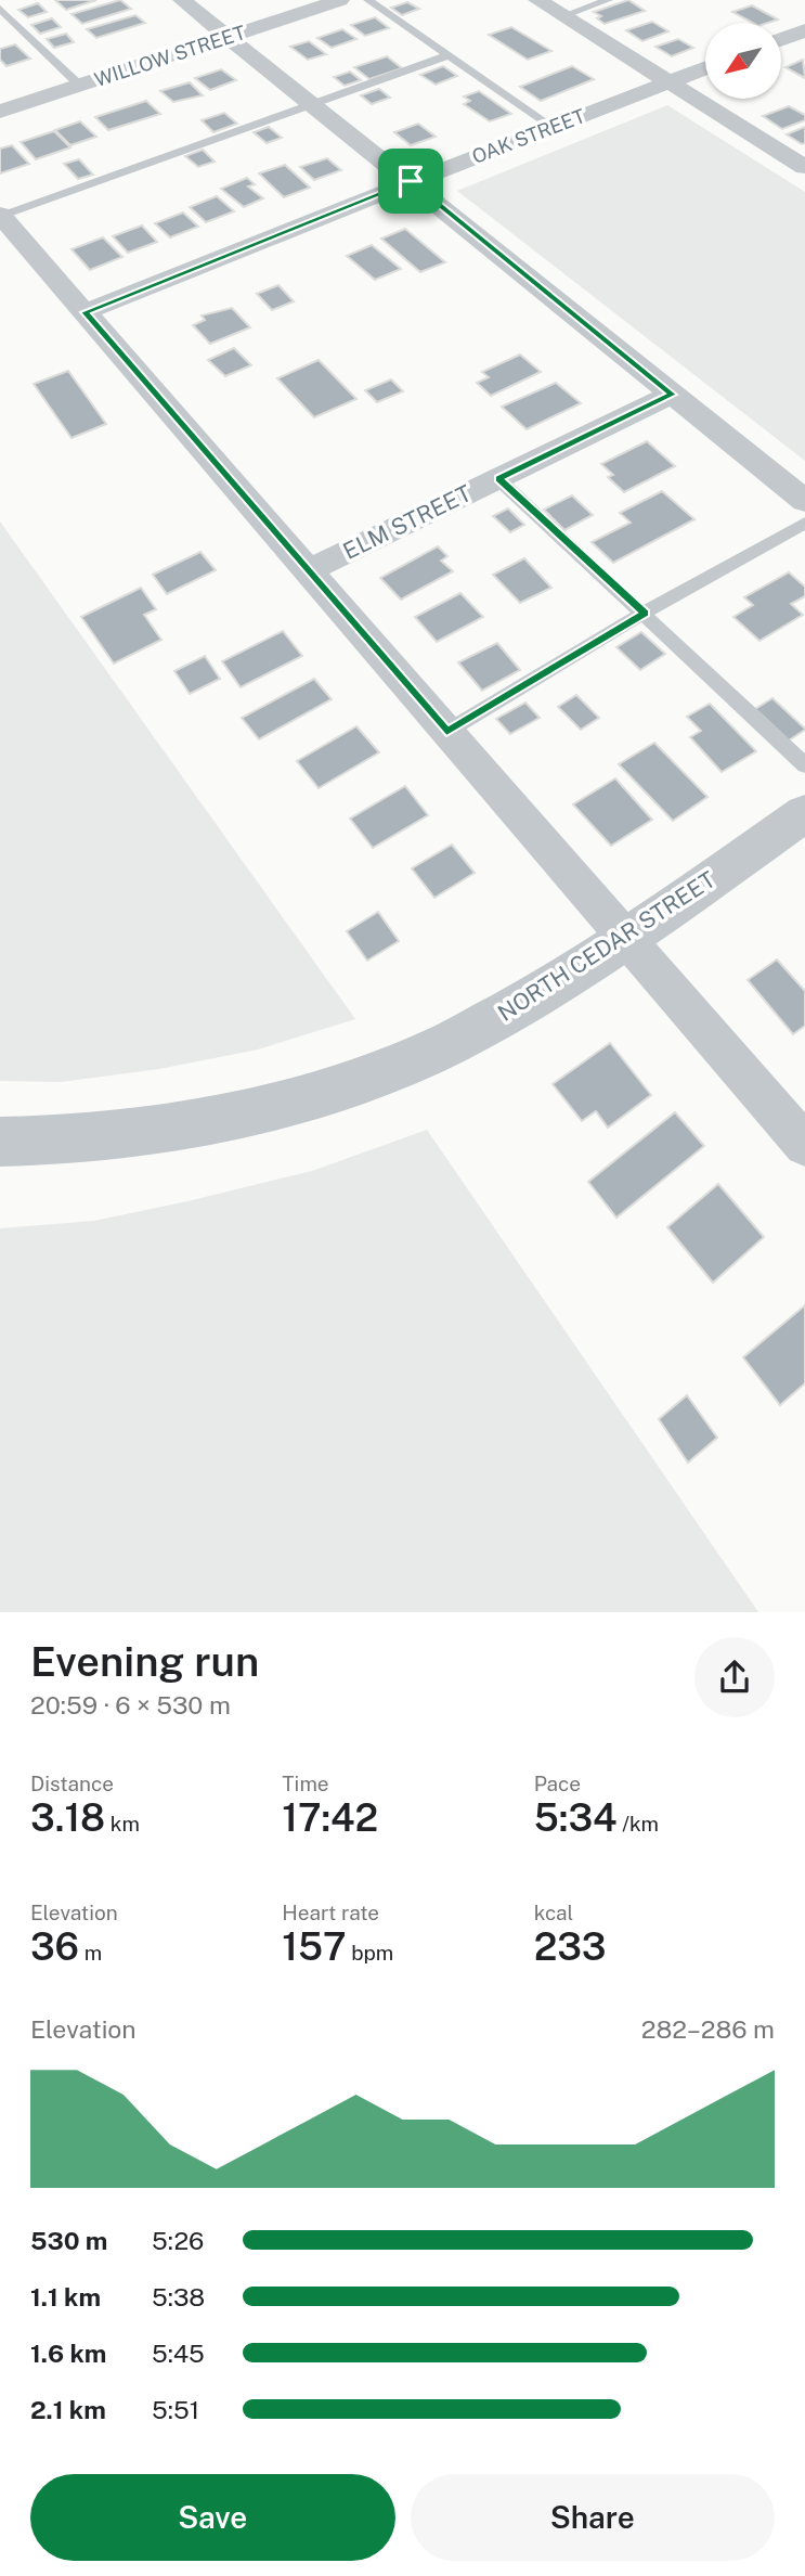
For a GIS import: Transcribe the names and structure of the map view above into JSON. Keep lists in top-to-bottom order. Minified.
{"streets":{"street":["WILLOW STREET","OAK STREET","ELM STREET","NORTH CEDAR STREET"]},"north":"bottom left","page":{"heading":["Evening run","20:59 · 6 × 530 m"],"stats":[["Distance","3.18 km"],["Time","17:42"],["Pace","5:34 /km"],["Elevation","36 m"],["Heart rate","157 bpm"],["kcal","233"]],"chart":["Elevation","282–286 m"],"list":[{"name":"530 m","note":"5:26"},{"name":"1.1 km","note":"5:38"},{"name":"1.6 km","note":"5:45"},{"name":"2.1 km","note":"5:51"}],"buttons":["Save","Share"]}}
